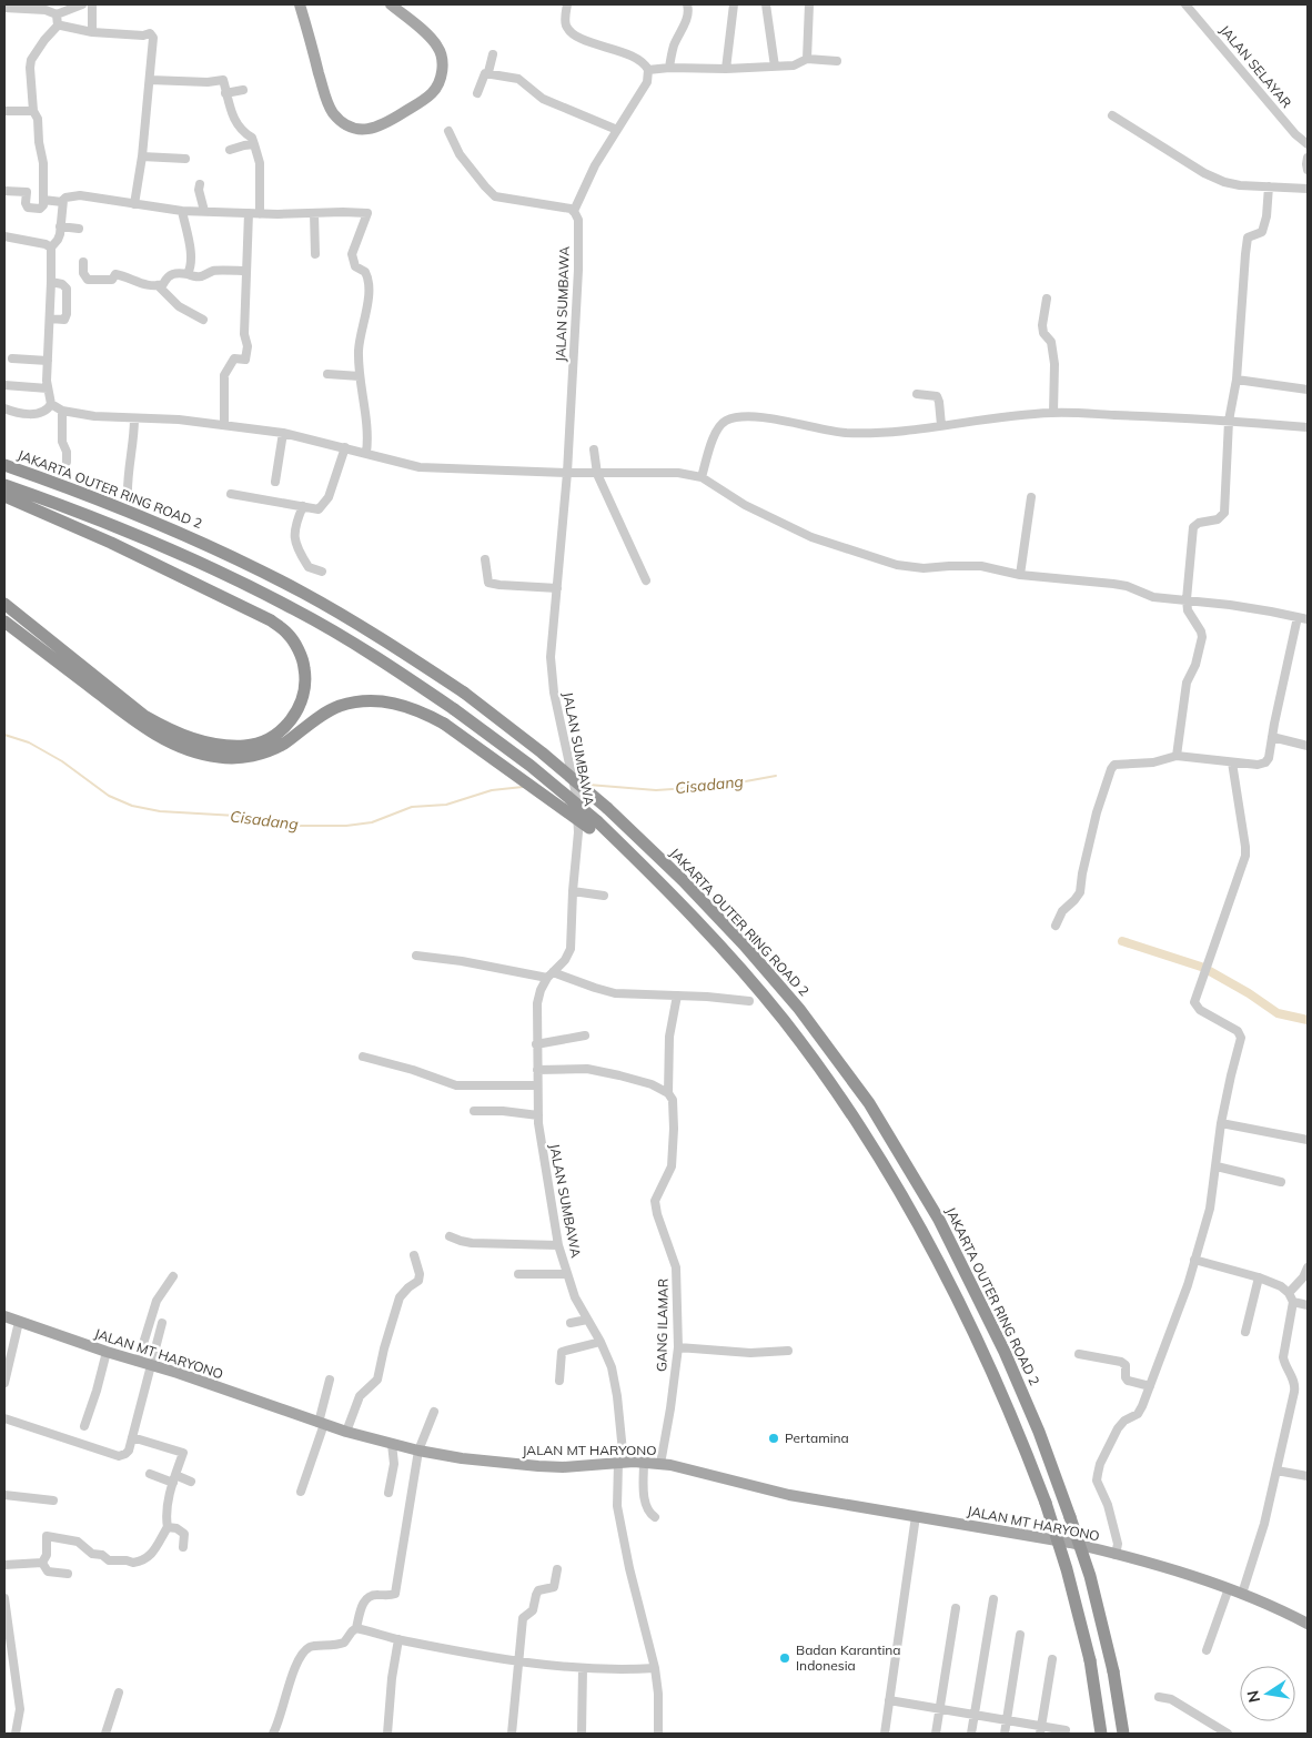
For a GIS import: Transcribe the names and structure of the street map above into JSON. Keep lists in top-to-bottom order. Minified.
{"streets":{"highway":["JAKARTA OUTER RING ROAD 2"],"main road":["JALAN MT HARYONO"],"street":["JALAN SELAYAR","JALAN SUMBAWA","GANG ILAMAR"]},"crossings":[["JALAN SUMBAWA","JALAN MT HARYONO"],["GANG ILAMAR","JALAN MT HARYONO"]],"water":["Cisadang"],"places":["Pertamina","Badan Karantina Indonesia"],"north":"left"}
